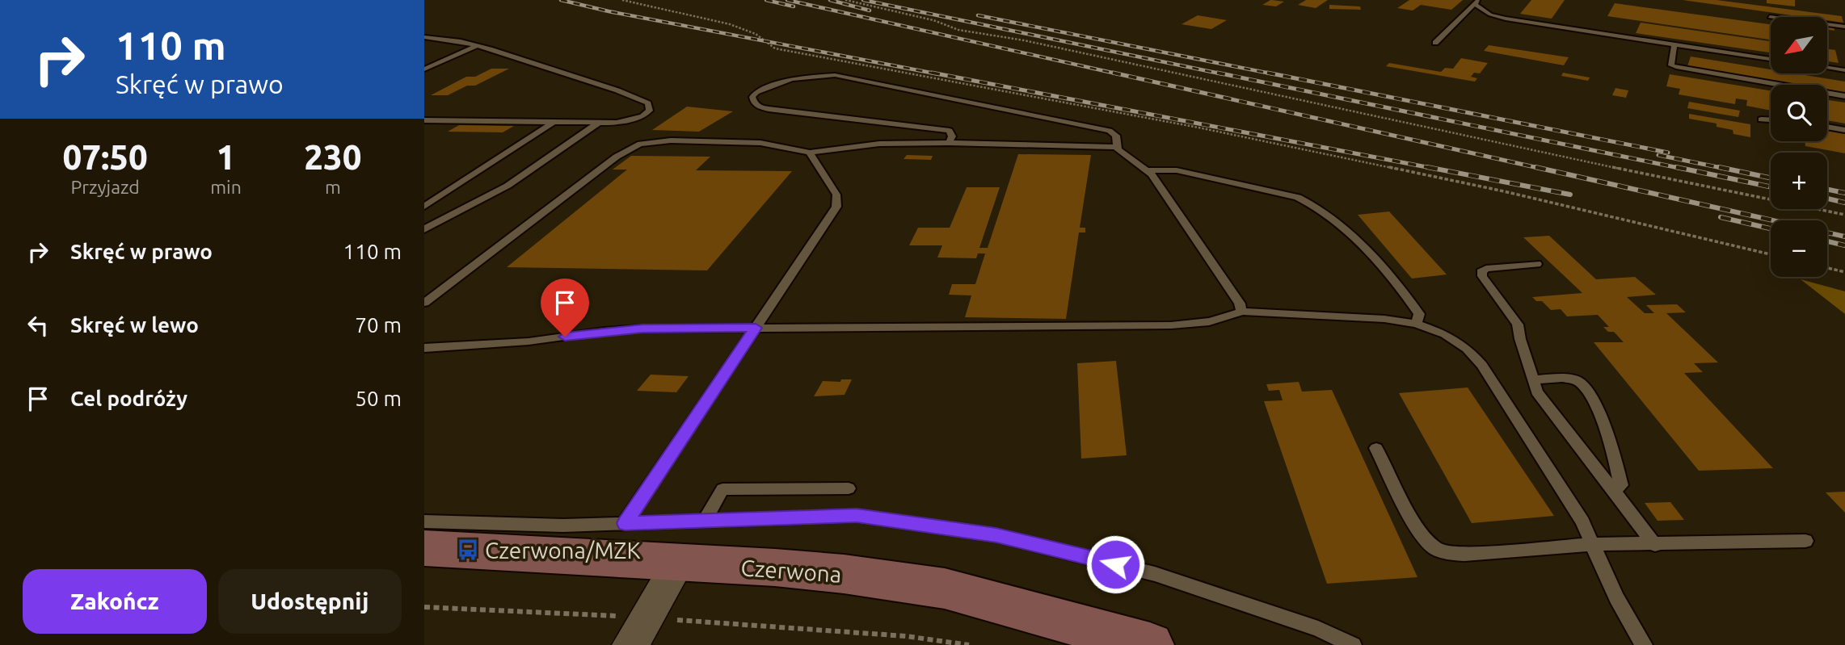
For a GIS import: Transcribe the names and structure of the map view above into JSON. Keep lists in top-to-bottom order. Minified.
{"streets":{"main road":["Czerwona"]},"places":{"bus stop":["Czerwona/MZK"]},"north":"bottom left","page":{"turn":["110 m","Skręć w prawo"],"map_buttons":["+","−"],"eta":["07:50","Przyjazd","1","min","230","m"],"list":[{"name":"Skręć w prawo","value":"110 m"},{"name":"Skręć w lewo","value":"70 m"},{"name":"Cel podróży","value":"50 m"}],"buttons":["Zakończ","Udostępnij"]}}
